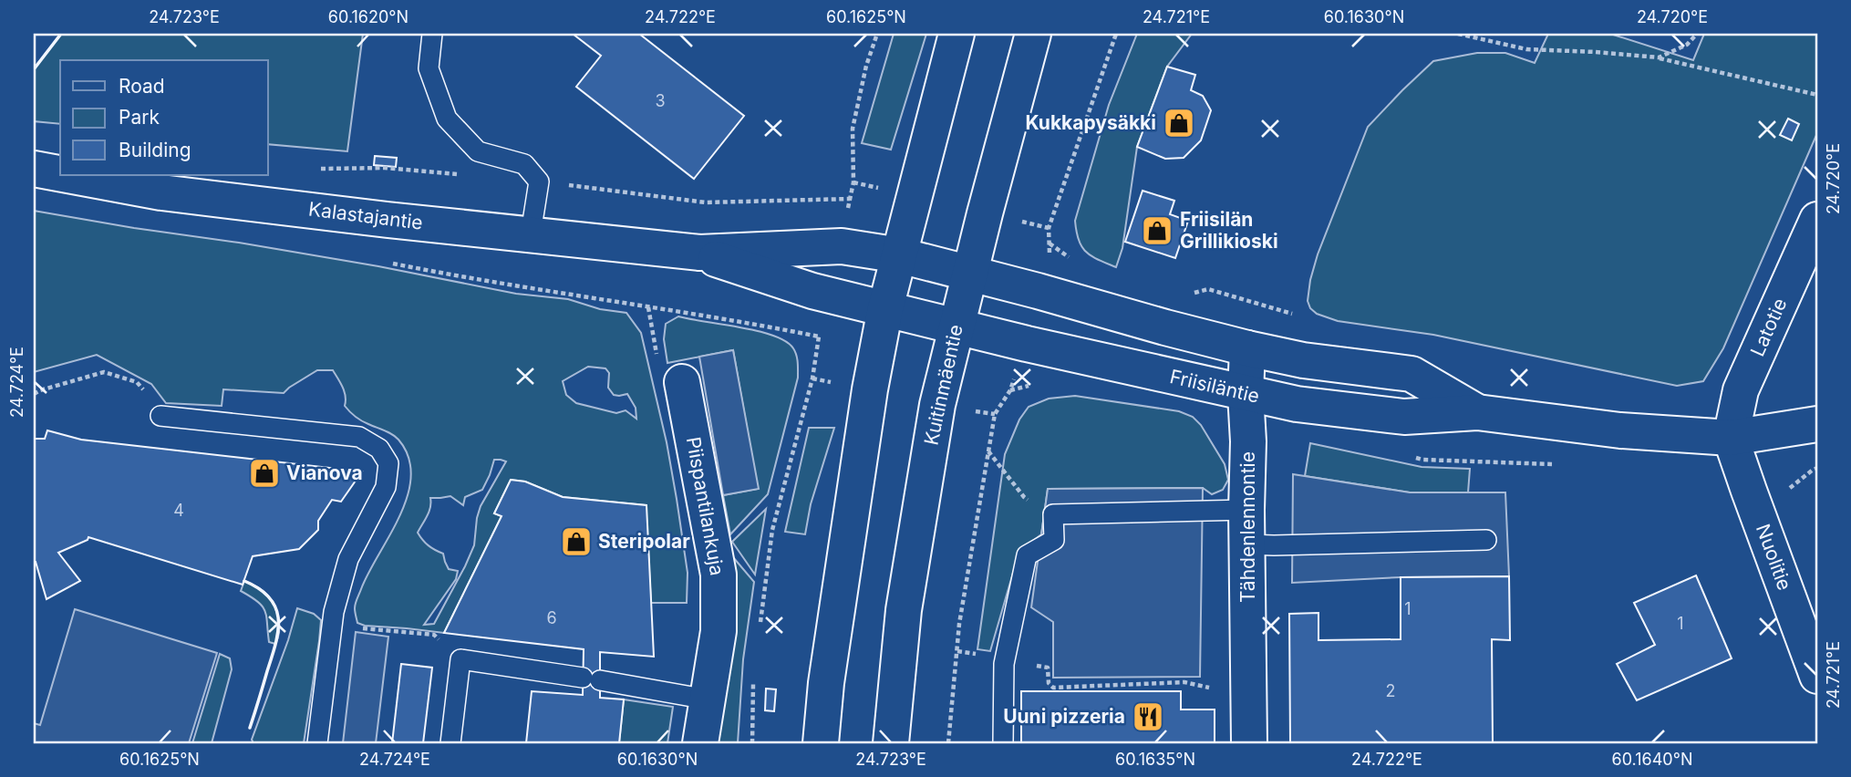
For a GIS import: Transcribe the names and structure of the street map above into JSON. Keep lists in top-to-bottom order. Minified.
{"streets":{"main road":["Kalastajantie","Latotie","Kuitinmäentie","Friisiläntie","Piispantilankuja","Tähdenlennontie","Nuolitie"]},"crossings":[["Kalastajantie","Kuitinmäentie"],["Kalastajantie","Friisiläntie"],["Latotie","Friisiläntie"],["Latotie","Nuolitie"],["Kuitinmäentie","Friisiläntie"],["Friisiläntie","Tähdenlennontie"],["Friisiläntie","Nuolitie"]],"places":{"shop":["Kukkapysäkki","Friisilän Grillikioski","Vianova","Steripolar"],"restaurant":["Uuni pizzeria"]},"house_numbers":["3","4","1","6","1","2"],"legend":["Road","Park","Building"],"coordinates":["24.723°E","60.1620°N","24.722°E","60.1625°N","24.721°E","60.1630°N","24.720°E","24.724°E","60.1635°N","60.1640°N"]}
